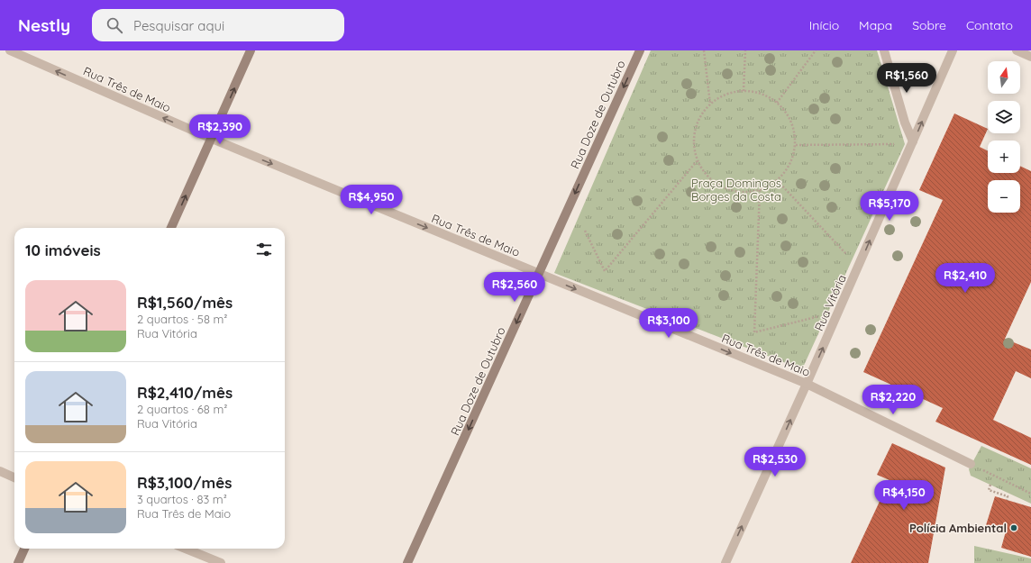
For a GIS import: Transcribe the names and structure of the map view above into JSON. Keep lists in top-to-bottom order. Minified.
{"streets":{"main road":["Rua Doze de Outubro"],"street":["Rua Três de Maio","Rua Vitória"]},"crossings":[["Rua Três de Maio","Rua Doze de Outubro"],["Rua Três de Maio","Rua Vitória"]],"one_way":["Rua Doze de Outubro","Rua Vitória"],"parks":["Praça Domingos Borges da Costa"],"places":["Polícia Ambiental"],"north":"top","page":{"header":"Nestly","search":"Pesquisar aqui","nav":["Início","Mapa","Sobre","Contato"],"map_buttons":["+","−"],"price":["R$1,560","R$2,390","R$4,950","R$5,170","R$2,410","R$2,560","R$3,100","R$2,220","R$2,530","R$4,150"],"heading":"10 imóveis","list":[{"name":"R$1,560/mês","note":"2 quartos · 58 m² · Rua Vitória"},{"name":"R$2,410/mês","note":"2 quartos · 68 m² · Rua Vitória"},{"name":"R$3,100/mês","note":"3 quartos · 83 m² · Rua Três de Maio"}]}}
